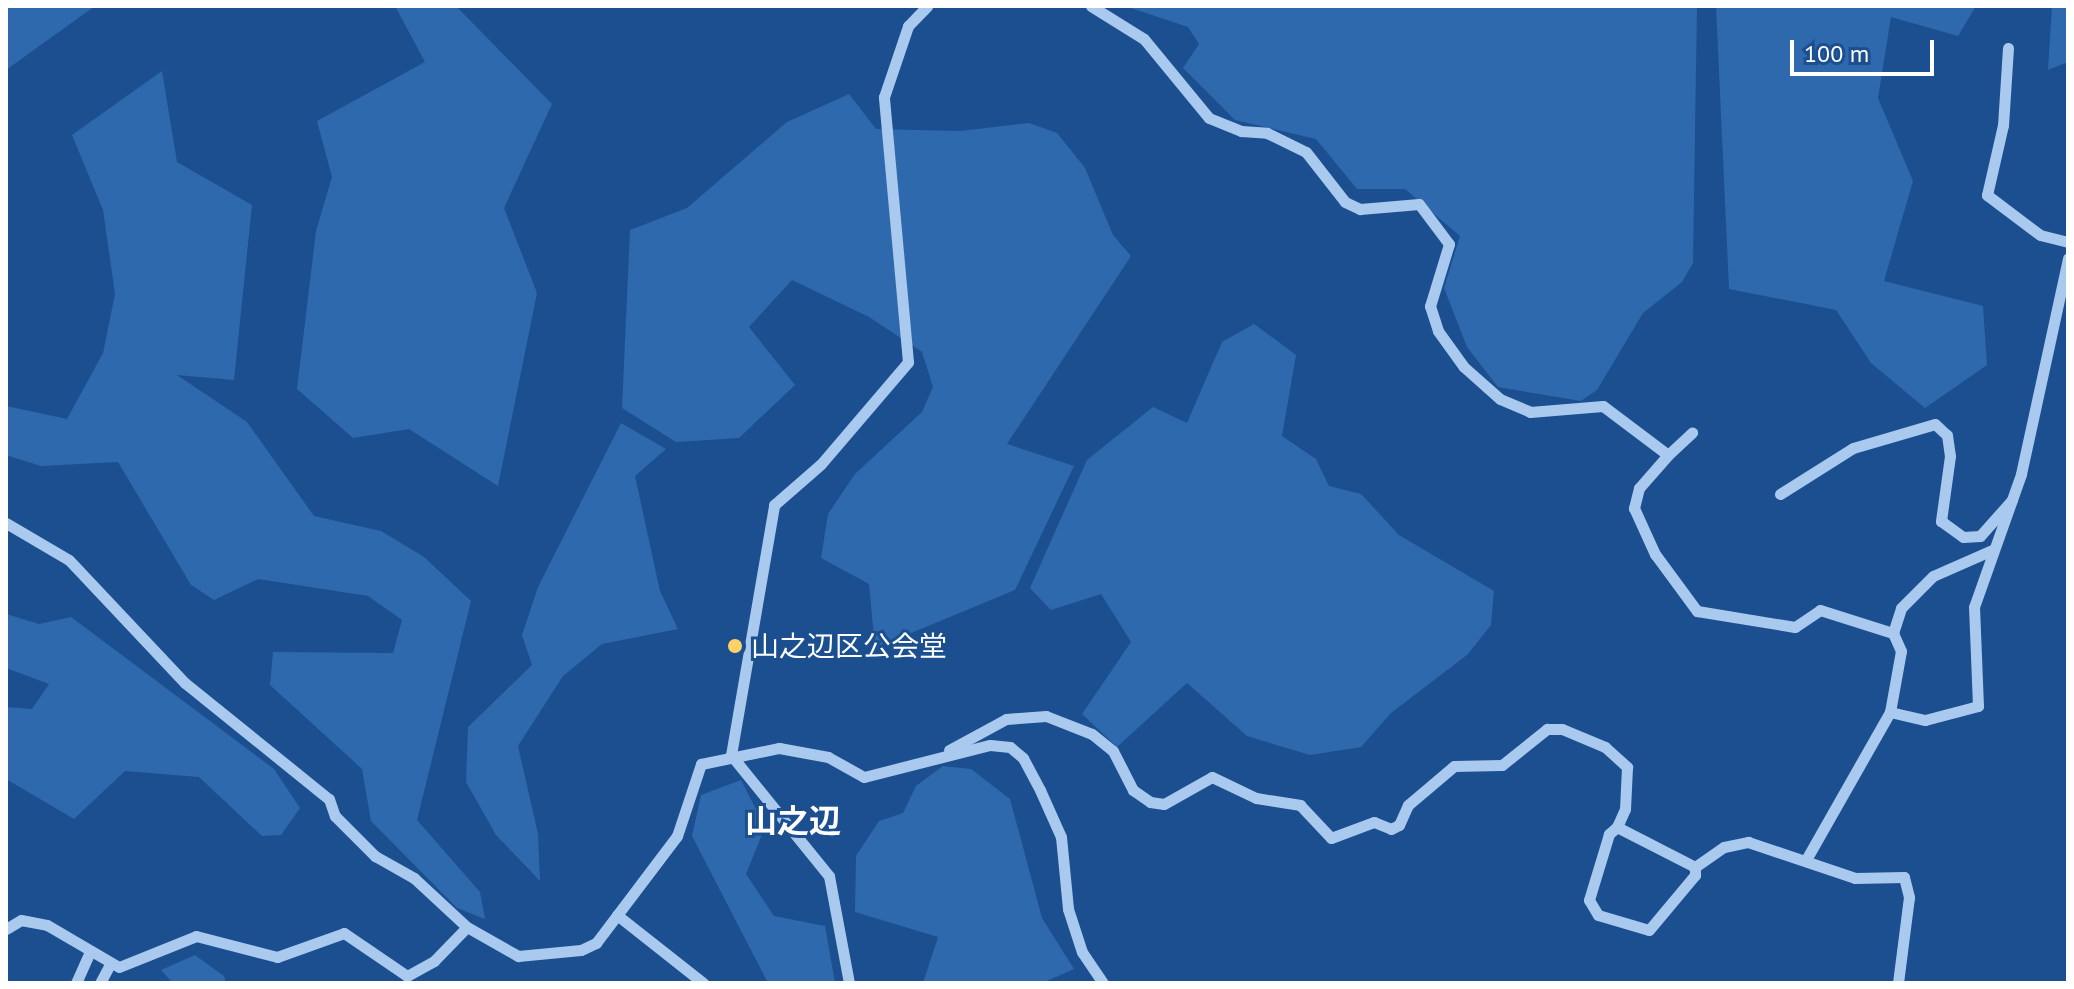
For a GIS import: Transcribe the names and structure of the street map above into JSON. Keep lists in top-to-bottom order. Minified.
{"districts":["山之辺"],"places":["山之辺区公会堂"],"scale_bar":"100 m"}
